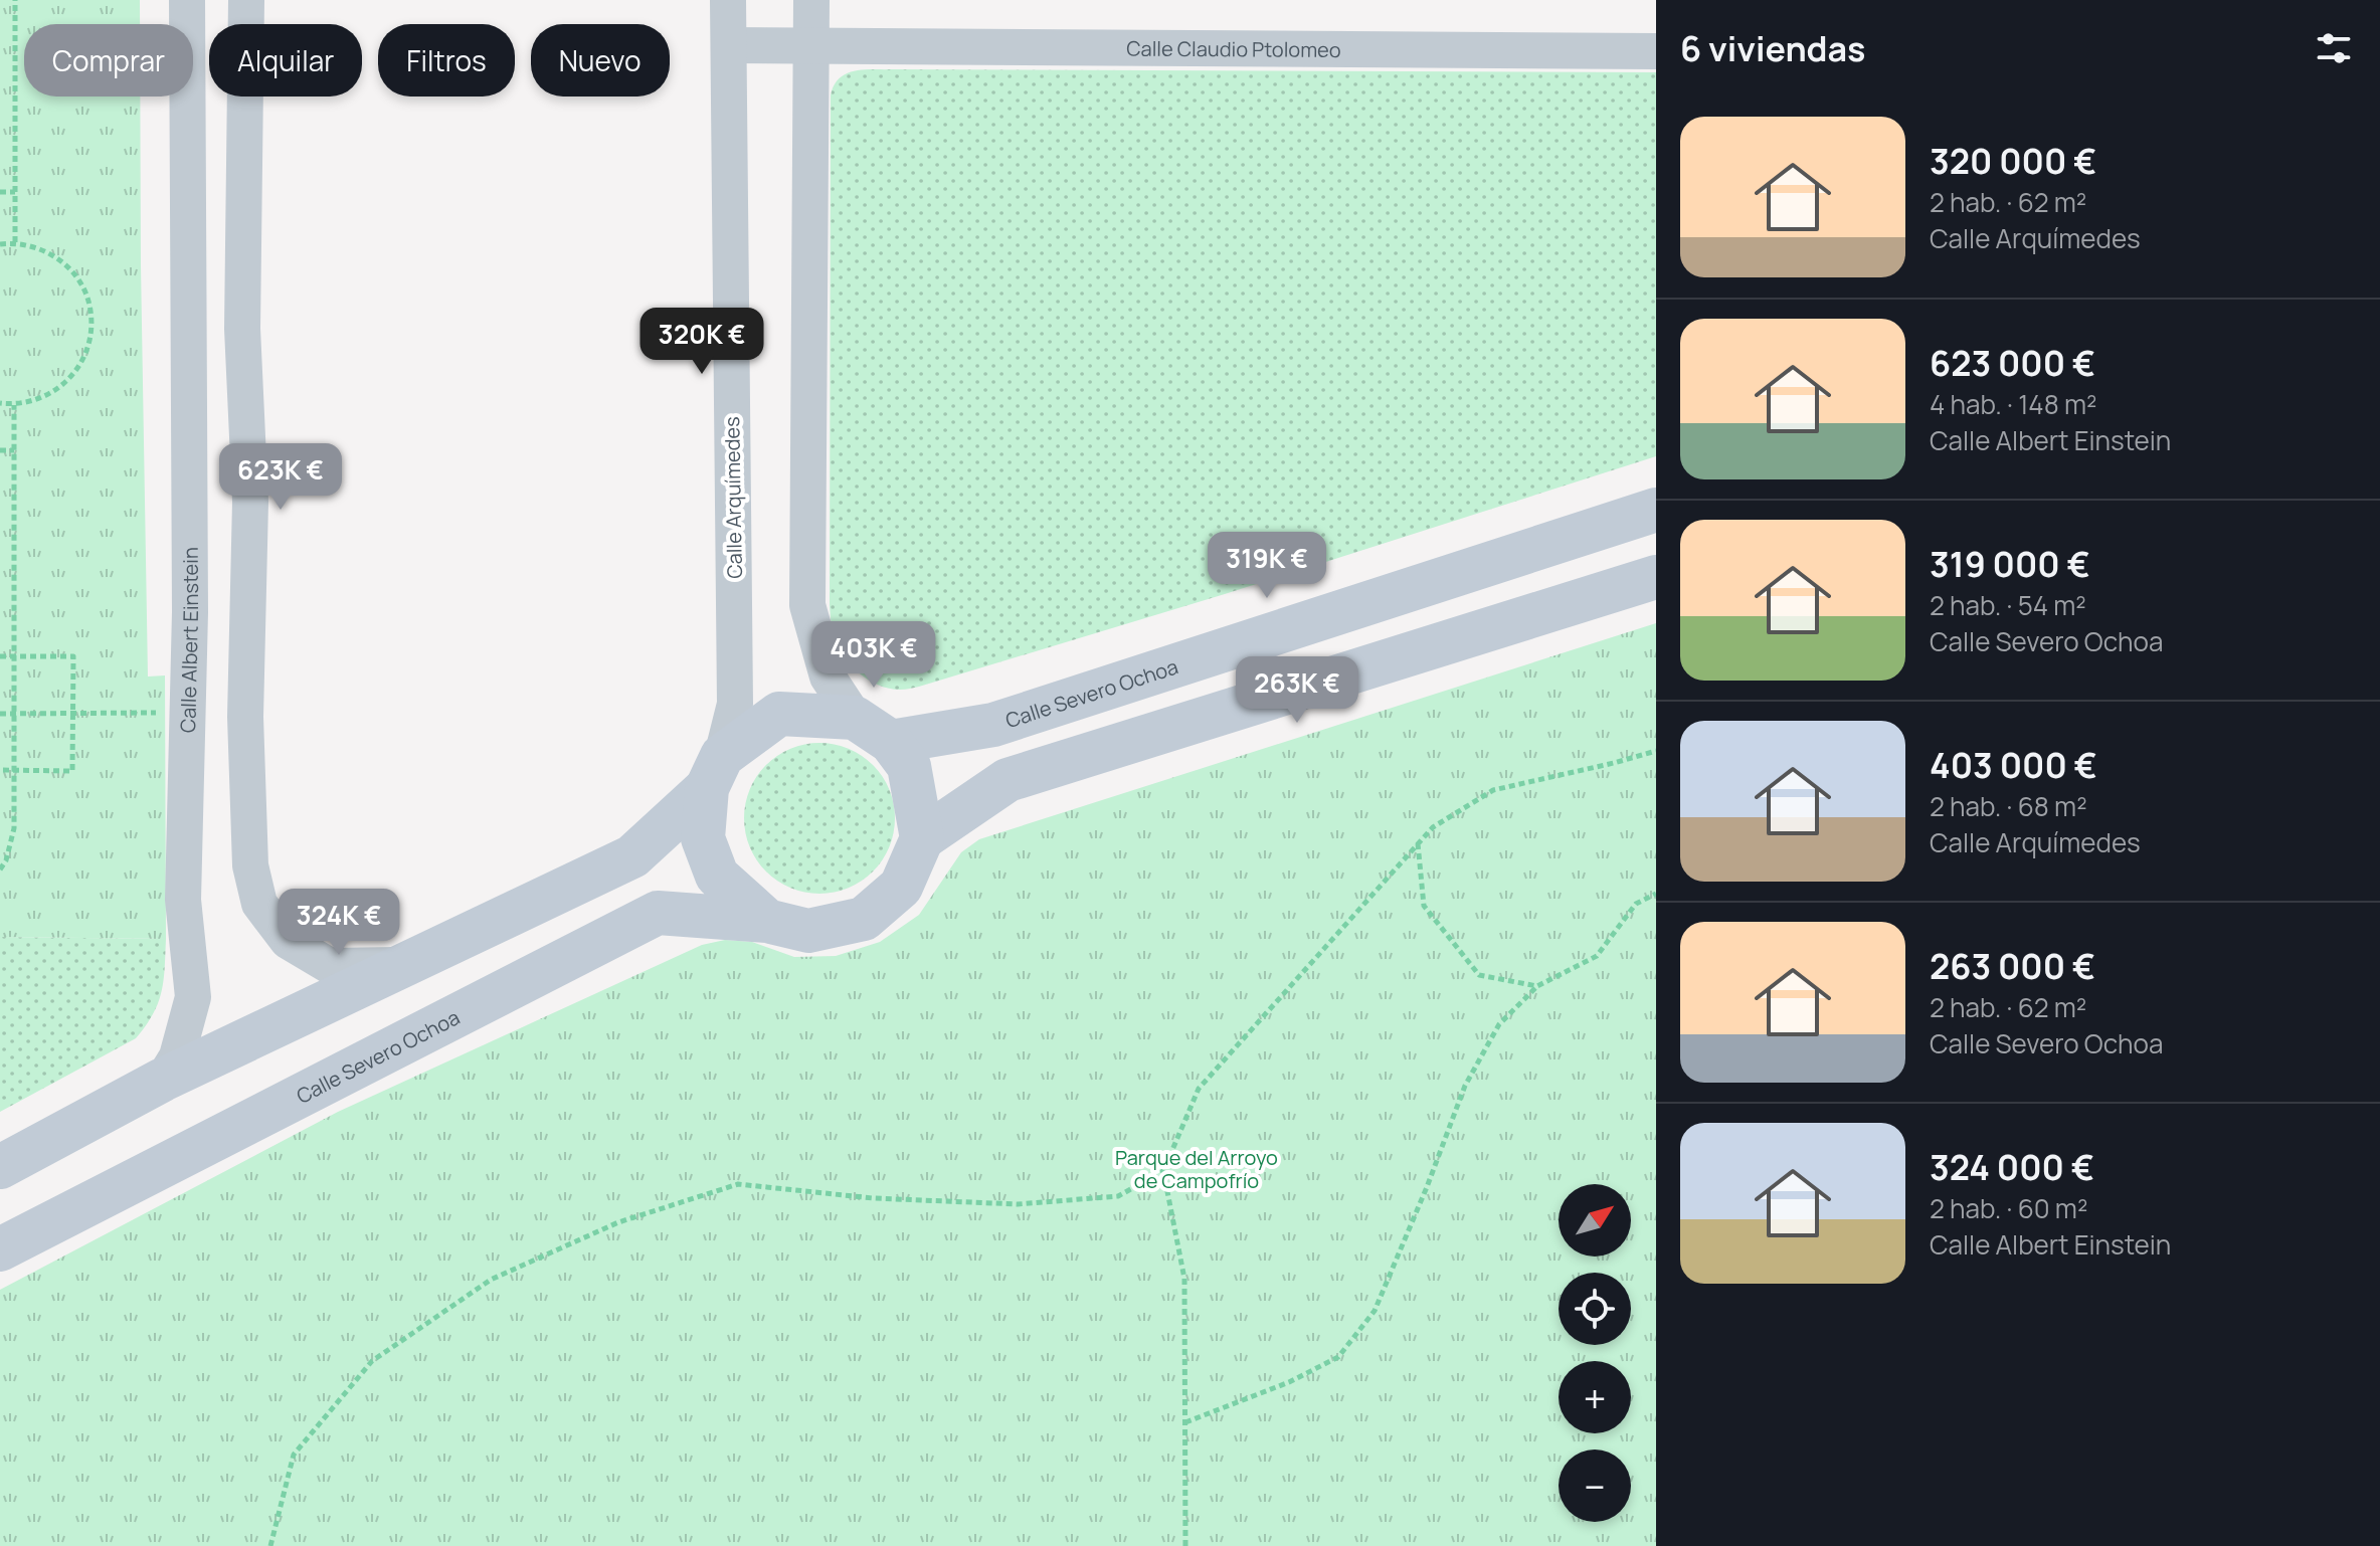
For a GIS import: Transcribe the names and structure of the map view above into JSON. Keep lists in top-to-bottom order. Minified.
{"streets":{"main road":["Calle Severo Ochoa"],"street":["Calle Claudio Ptolomeo","Calle Arquímedes","Calle Albert Einstein"]},"crossings":[["Calle Arquímedes","Calle Severo Ochoa"]],"parks":["Parque del Arroyo de Campofrío"],"north":"top right","page":{"heading":"6 viviendas","chip":["Comprar","Alquilar","Filtros","Nuevo"],"list":[{"name":"320 000 €","note":"2 hab. · 62 m² · Calle Arquímedes"},{"name":"623 000 €","note":"4 hab. · 148 m² · Calle Albert Einstein"},{"name":"319 000 €","note":"2 hab. · 54 m² · Calle Severo Ochoa"},{"name":"403 000 €","note":"2 hab. · 68 m² · Calle Arquímedes"},{"name":"263 000 €","note":"2 hab. · 62 m² · Calle Severo Ochoa"},{"name":"324 000 €","note":"2 hab. · 60 m² · Calle Albert Einstein"}],"price":["320K €","623K €","319K €","403K €","263K €","324K €"],"map_buttons":["+","−"]}}
